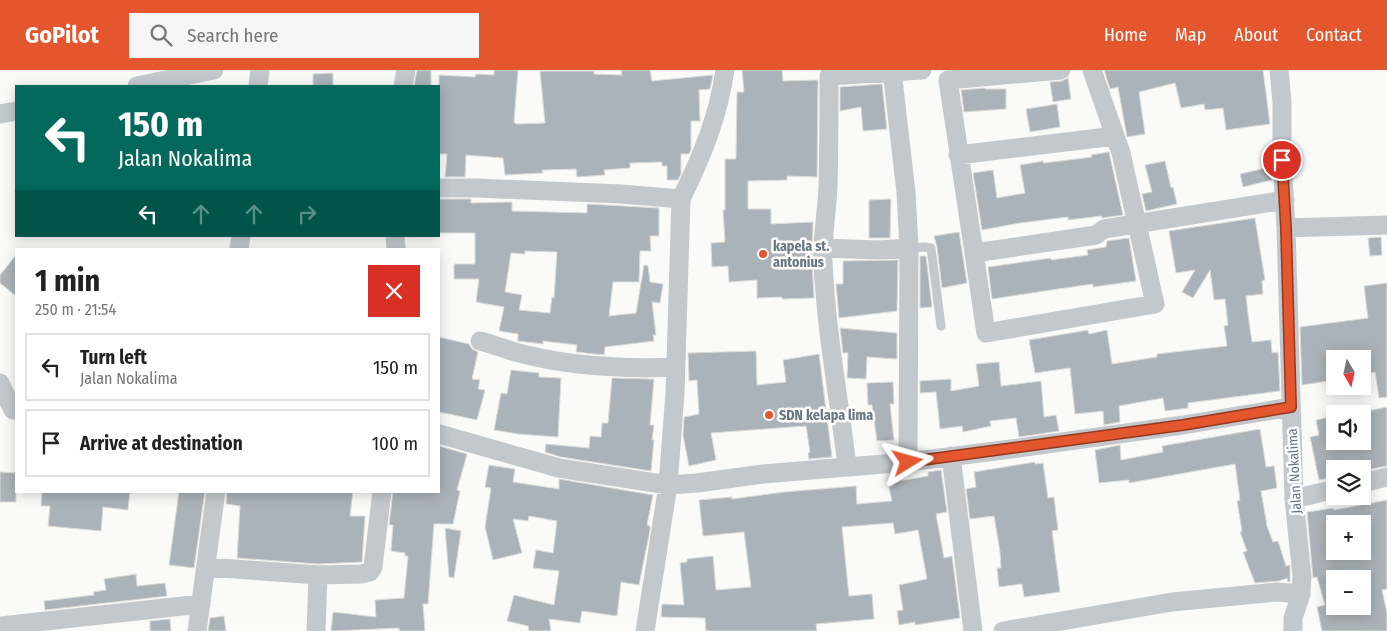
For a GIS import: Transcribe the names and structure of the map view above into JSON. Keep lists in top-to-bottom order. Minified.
{"streets":{"street":["Jalan Nokalima"]},"places":["kapela st. antonius","SDN kelapa lima"],"north":"bottom","page":{"header":"GoPilot","search":"Search here","nav":["Home","Map","About","Contact"],"turn":["150 m","Jalan Nokalima"],"heading":["1 min","250 m · 21:54"],"list":[{"name":"Turn left","note":"Jalan Nokalima","value":"150 m"},{"name":"Arrive at destination","value":"100 m"}],"map_buttons":["+","−"]}}
